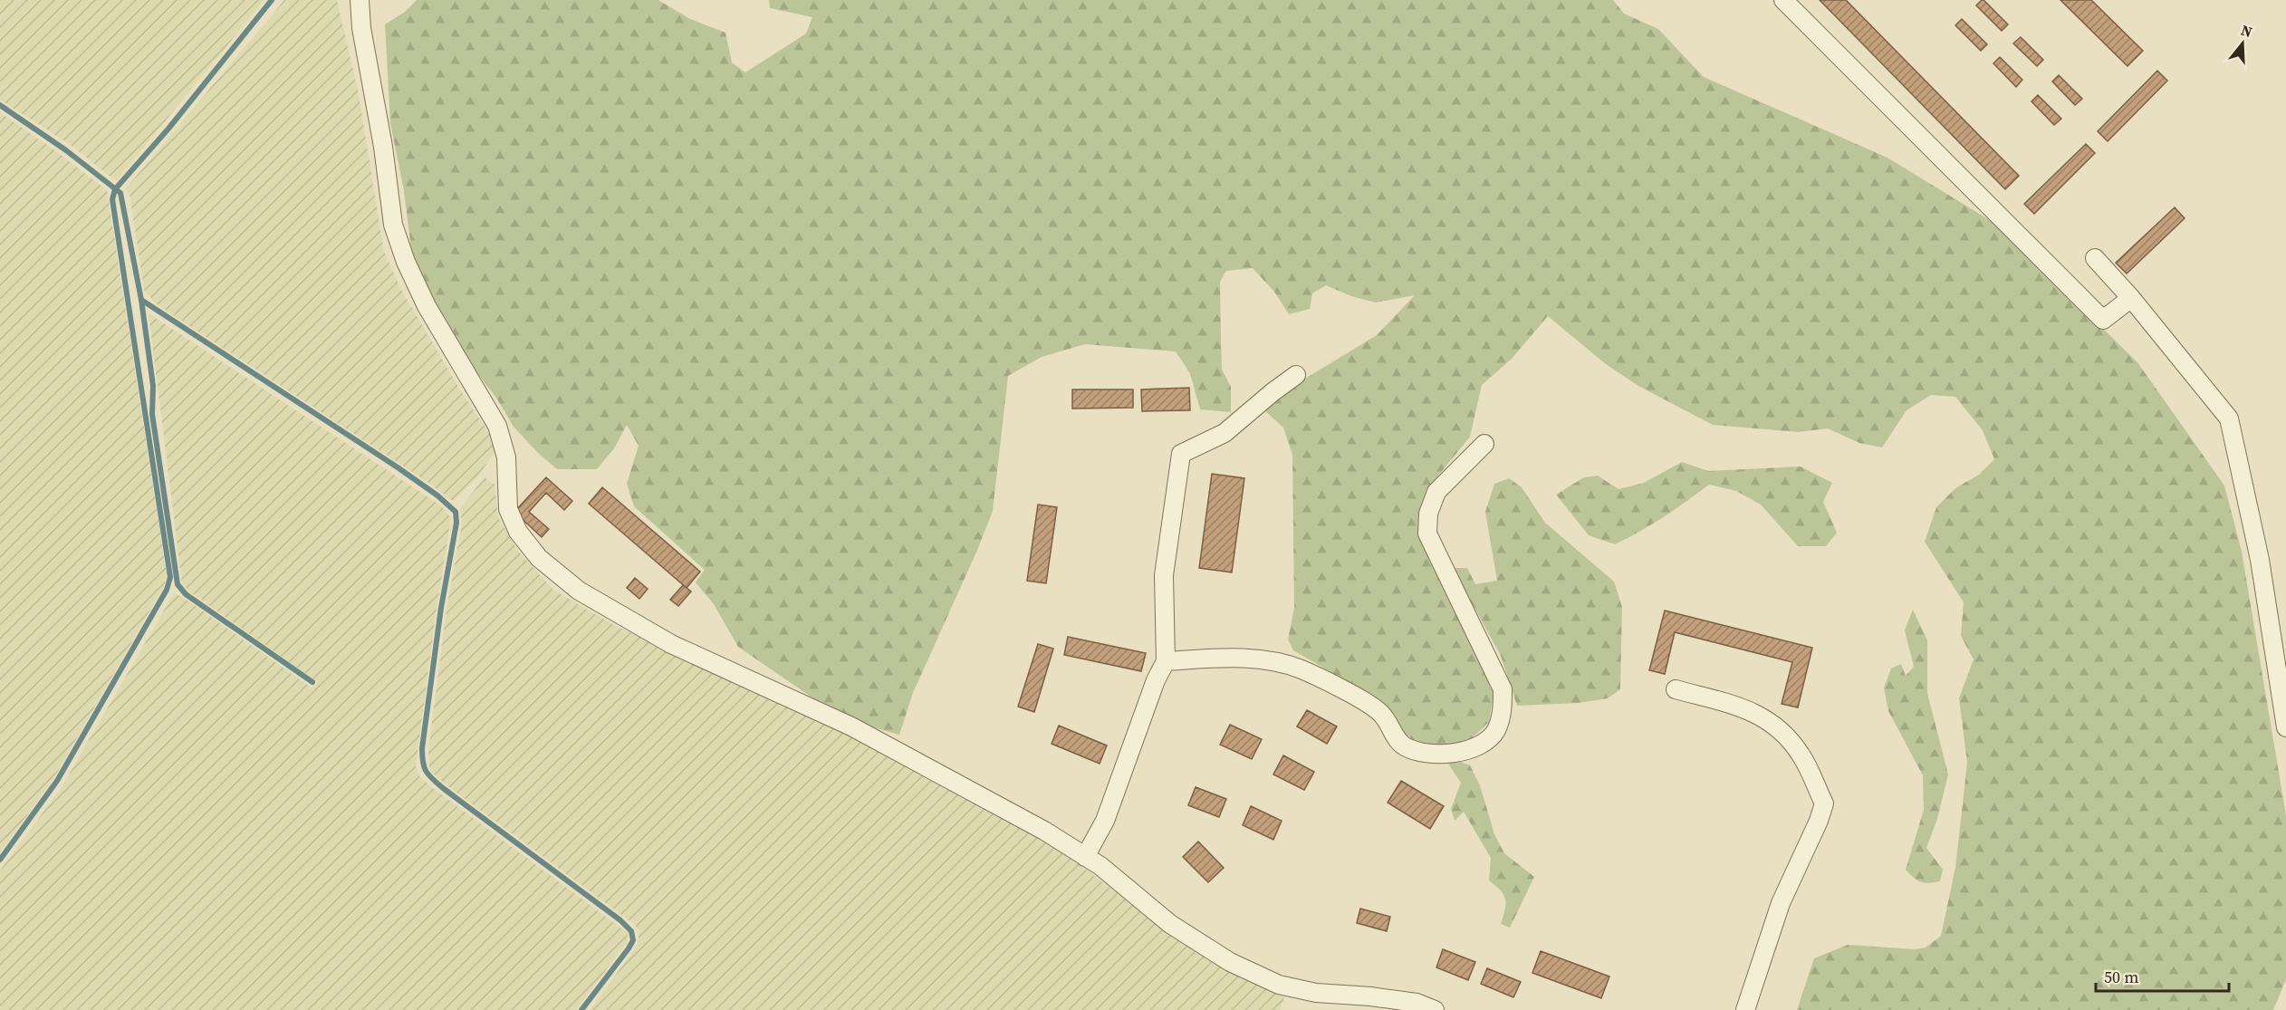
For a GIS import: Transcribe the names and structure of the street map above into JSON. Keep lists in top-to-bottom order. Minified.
{"scale_bar":"50 m","north":"top"}
